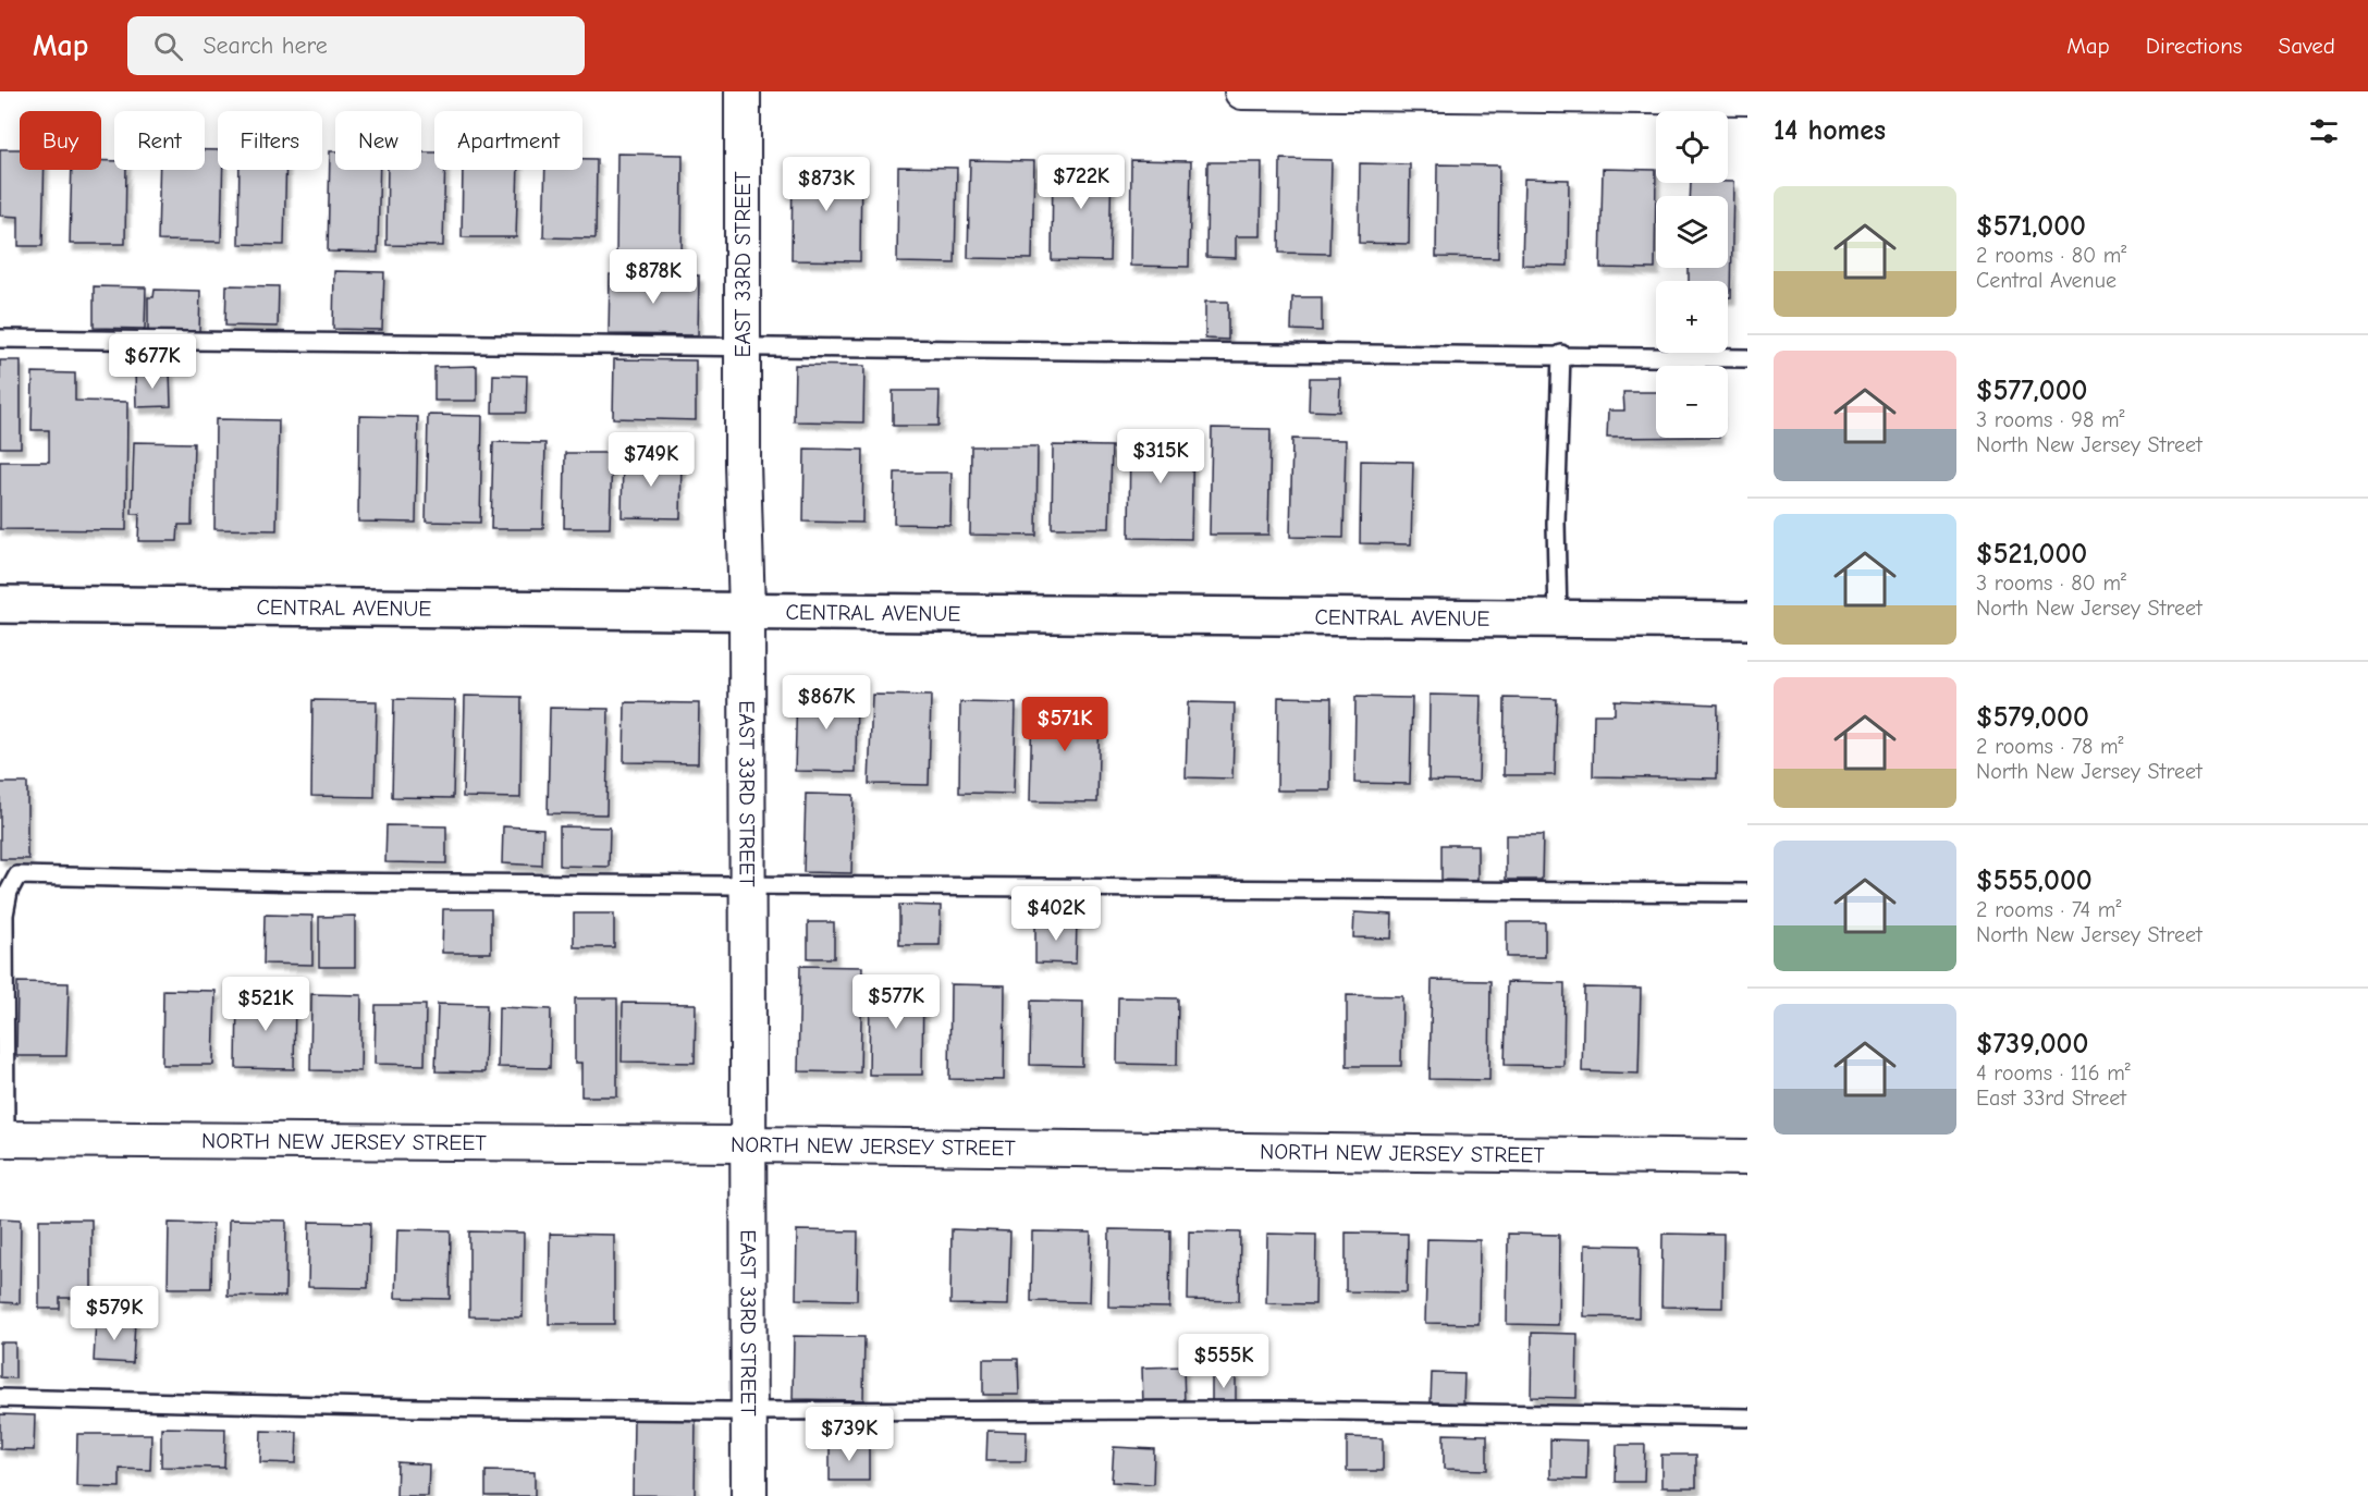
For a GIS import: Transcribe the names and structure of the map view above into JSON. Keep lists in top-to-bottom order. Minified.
{"streets":{"main road":["CENTRAL AVENUE"],"street":["EAST 33RD STREET","NORTH NEW JERSEY STREET"]},"crossings":[["EAST 33RD STREET","CENTRAL AVENUE"],["EAST 33RD STREET","NORTH NEW JERSEY STREET"]],"page":{"header":"Map","search":"Search here","nav":["Map","Directions","Saved"],"heading":"14 homes","map_buttons":["+","−"],"chip":["Buy","Rent","Filters","New","Apartment"],"price":["$722K","$873K","$878K","$677K","$315K","$749K","$867K","$571K","$402K","$577K","$521K","$579K","$555K","$739K"],"list":[{"name":"$571,000","note":"2 rooms · 80 m² · Central Avenue"},{"name":"$577,000","note":"3 rooms · 98 m² · North New Jersey Street"},{"name":"$521,000","note":"3 rooms · 80 m² · North New Jersey Street"},{"name":"$579,000","note":"2 rooms · 78 m² · North New Jersey Street"},{"name":"$555,000","note":"2 rooms · 74 m² · North New Jersey Street"},{"name":"$739,000","note":"4 rooms · 116 m² · East 33rd Street"}]}}
